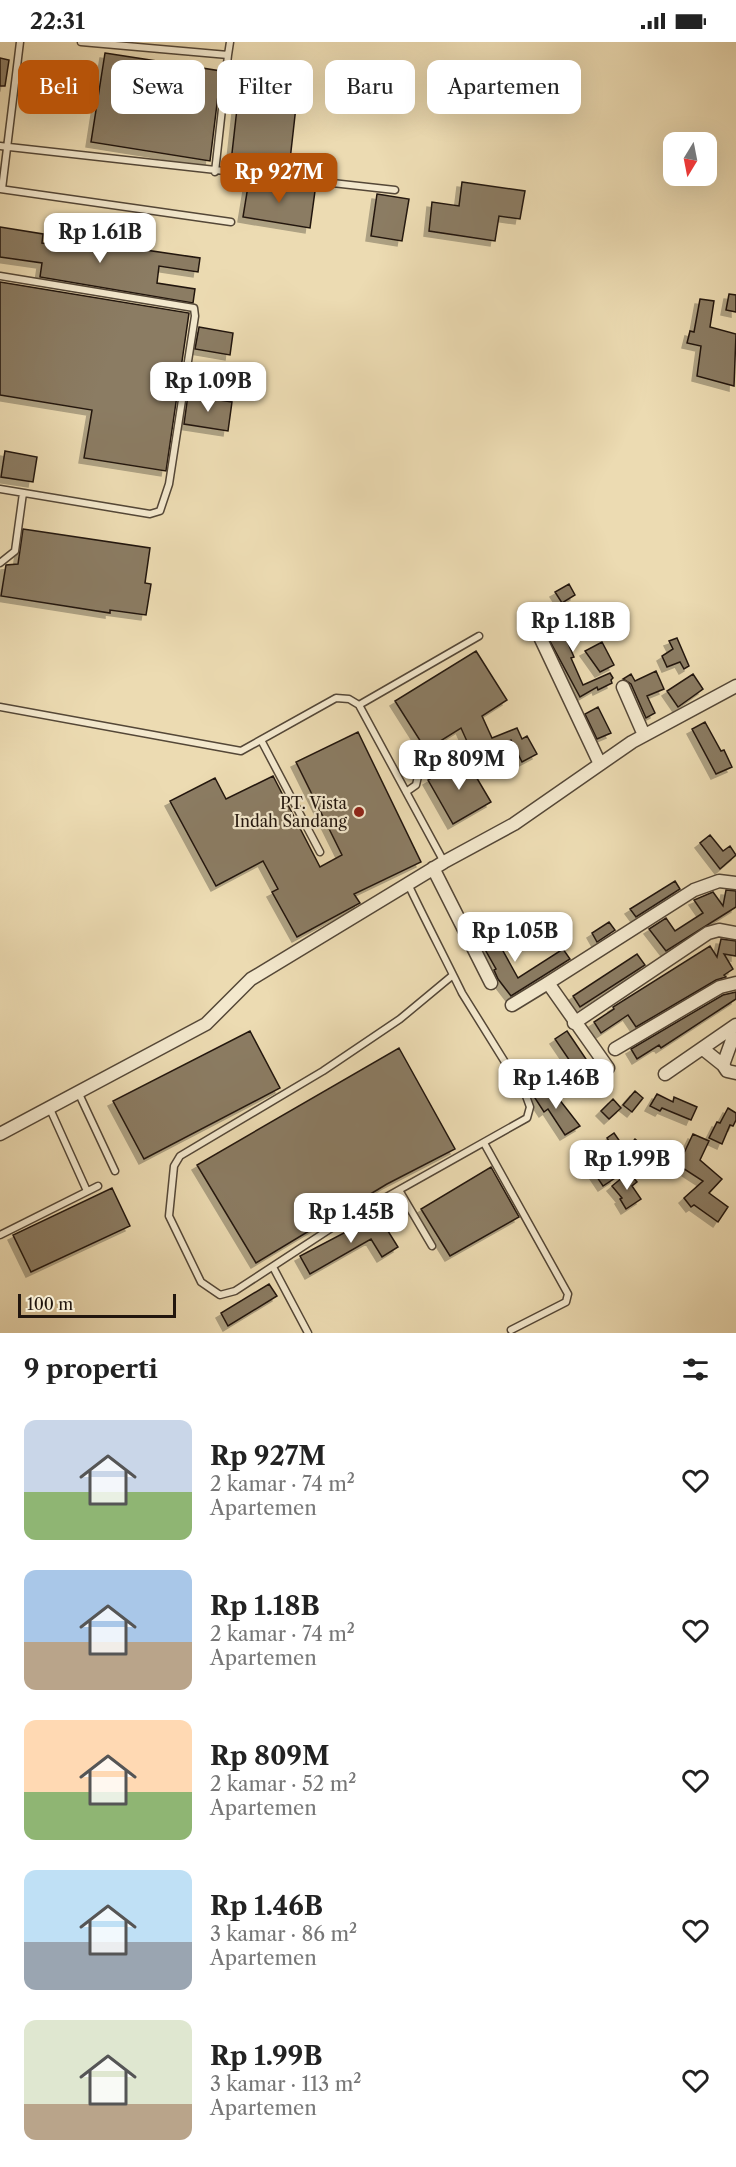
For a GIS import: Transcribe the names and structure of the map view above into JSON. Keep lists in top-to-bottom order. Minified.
{"places":["PT. Vista Indah Sandang"],"scale_bar":"100 m","north":"bottom","page":{"status":"22:31","chip":["Beli","Sewa","Filter","Baru","Apartemen"],"price":["Rp 927M","Rp 1.61B","Rp 1.09B","Rp 1.18B","Rp 809M","Rp 1.05B","Rp 1.46B","Rp 1.99B","Rp 1.45B"],"scale":"100 m","heading":"9 properti","list":[{"name":"Rp 927M","note":"2 kamar · 74 m² · Apartemen"},{"name":"Rp 1.18B","note":"2 kamar · 74 m² · Apartemen"},{"name":"Rp 809M","note":"2 kamar · 52 m² · Apartemen"},{"name":"Rp 1.46B","note":"3 kamar · 86 m² · Apartemen"},{"name":"Rp 1.99B","note":"3 kamar · 113 m² · Apartemen"}]}}
